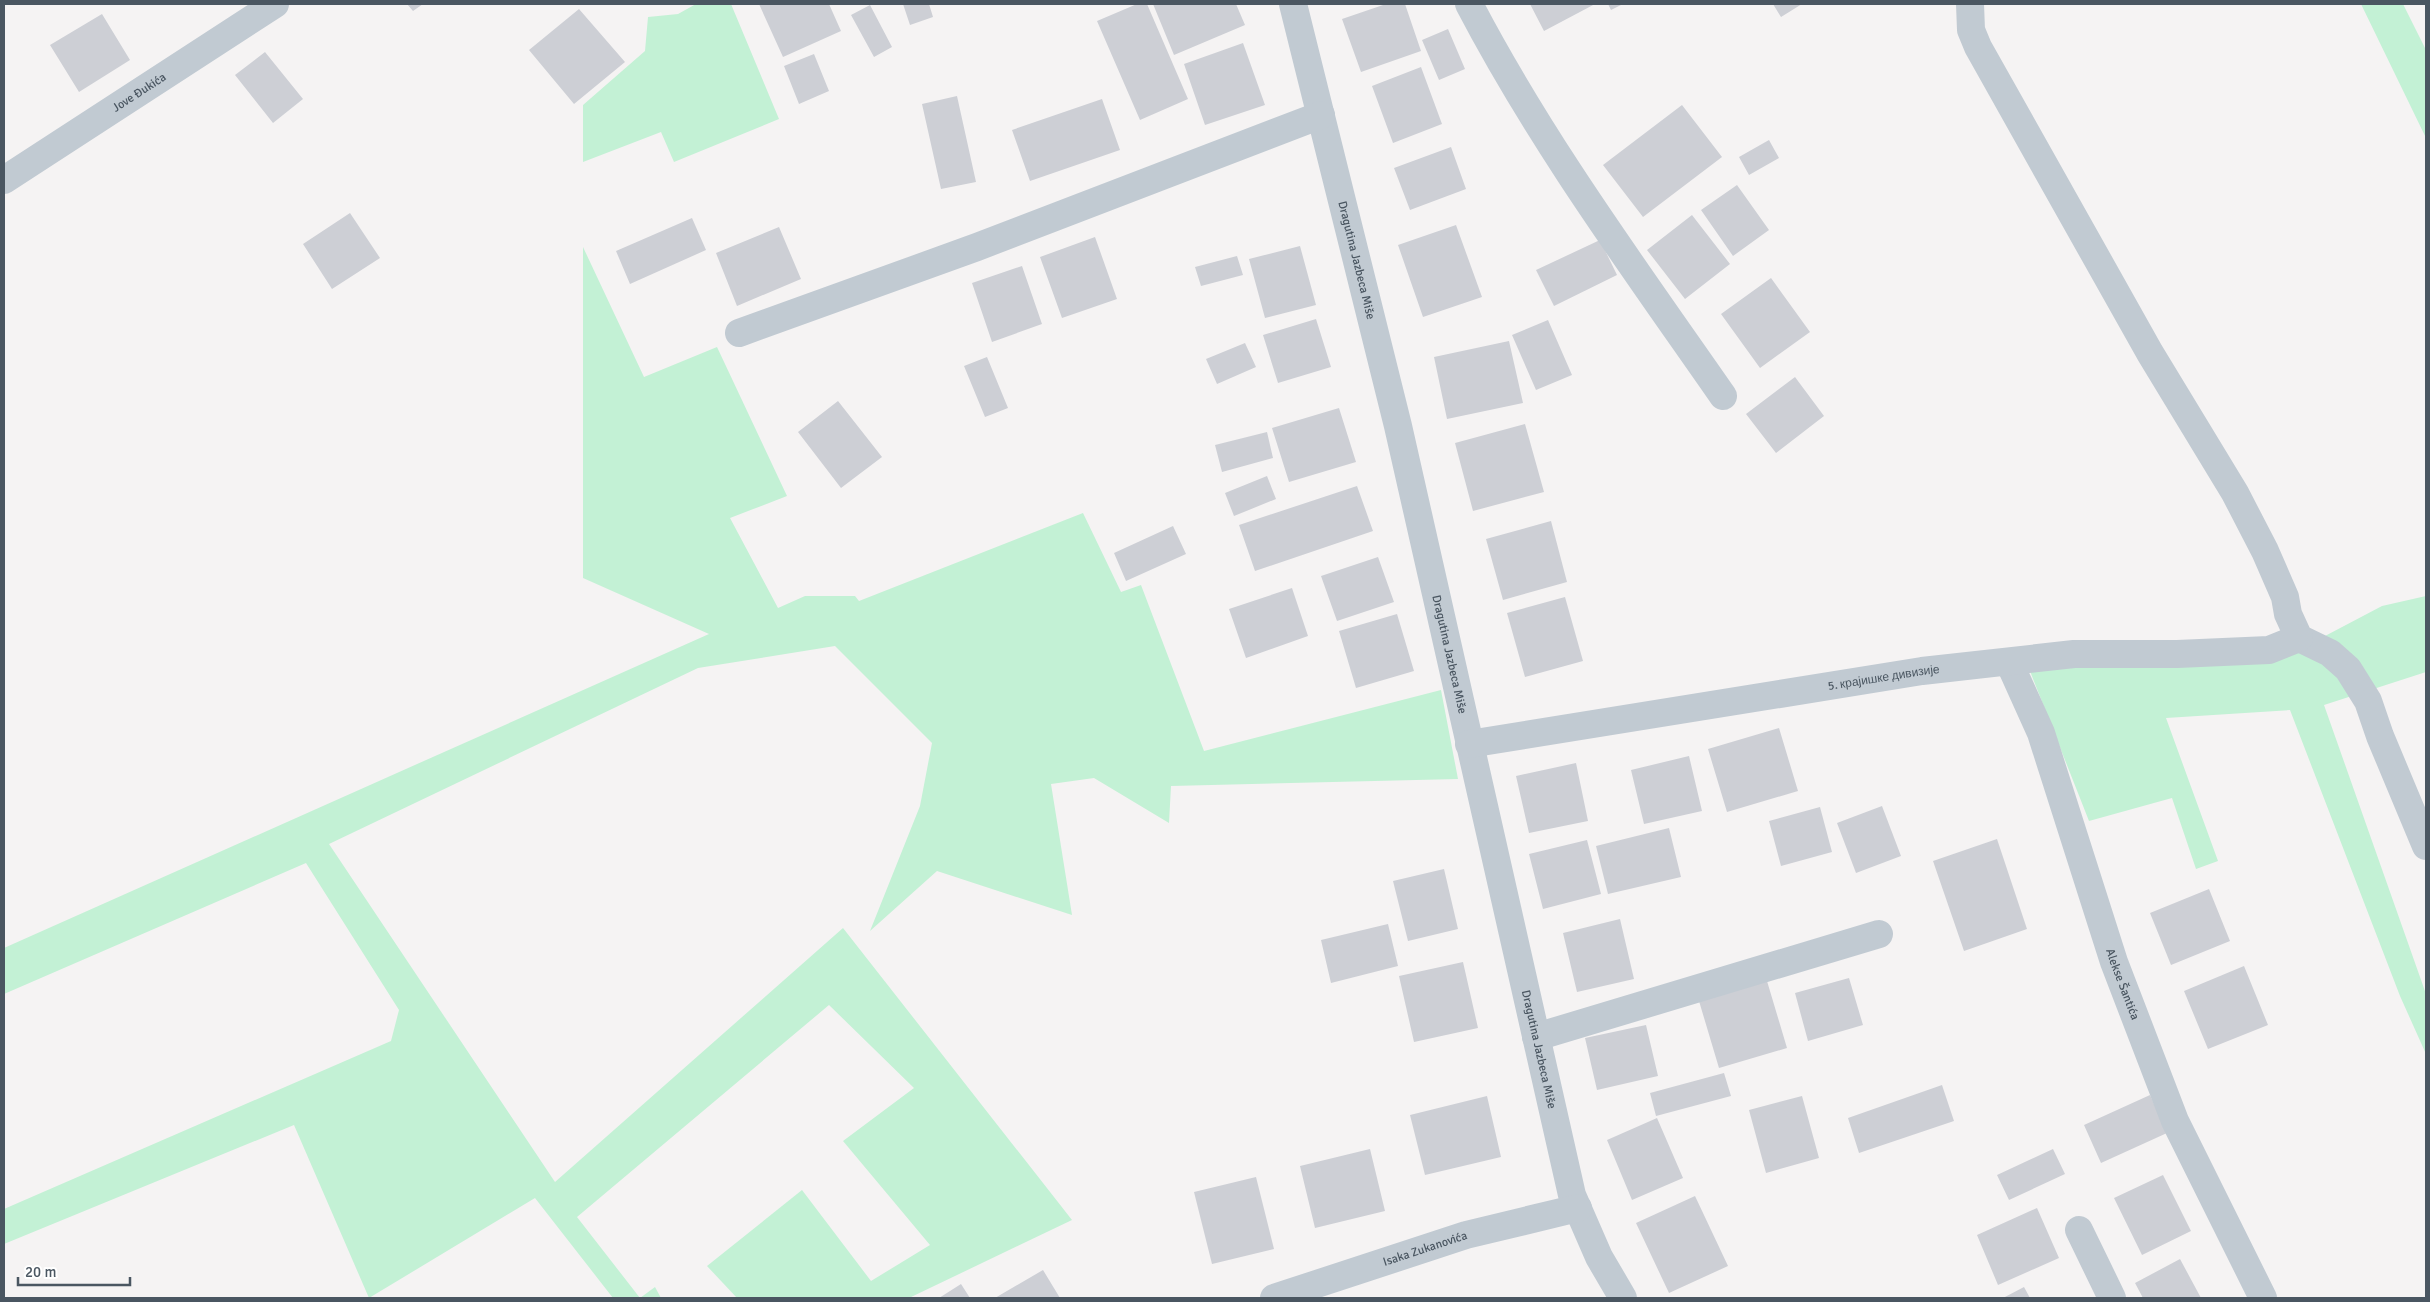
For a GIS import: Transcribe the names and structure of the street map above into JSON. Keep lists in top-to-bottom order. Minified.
{"streets":{"street":["Jove Đukića","Dragutina Jazbeca Miše","5. крајишке дивизије","Alekse Šantića","Isaka Zukanovića"]},"crossings":[["Dragutina Jazbeca Miše","5. крајишке дивизије"],["Dragutina Jazbeca Miše","Isaka Zukanovića"],["5. крајишке дивизије","Alekse Šantića"]],"scale_bar":"20 m"}
